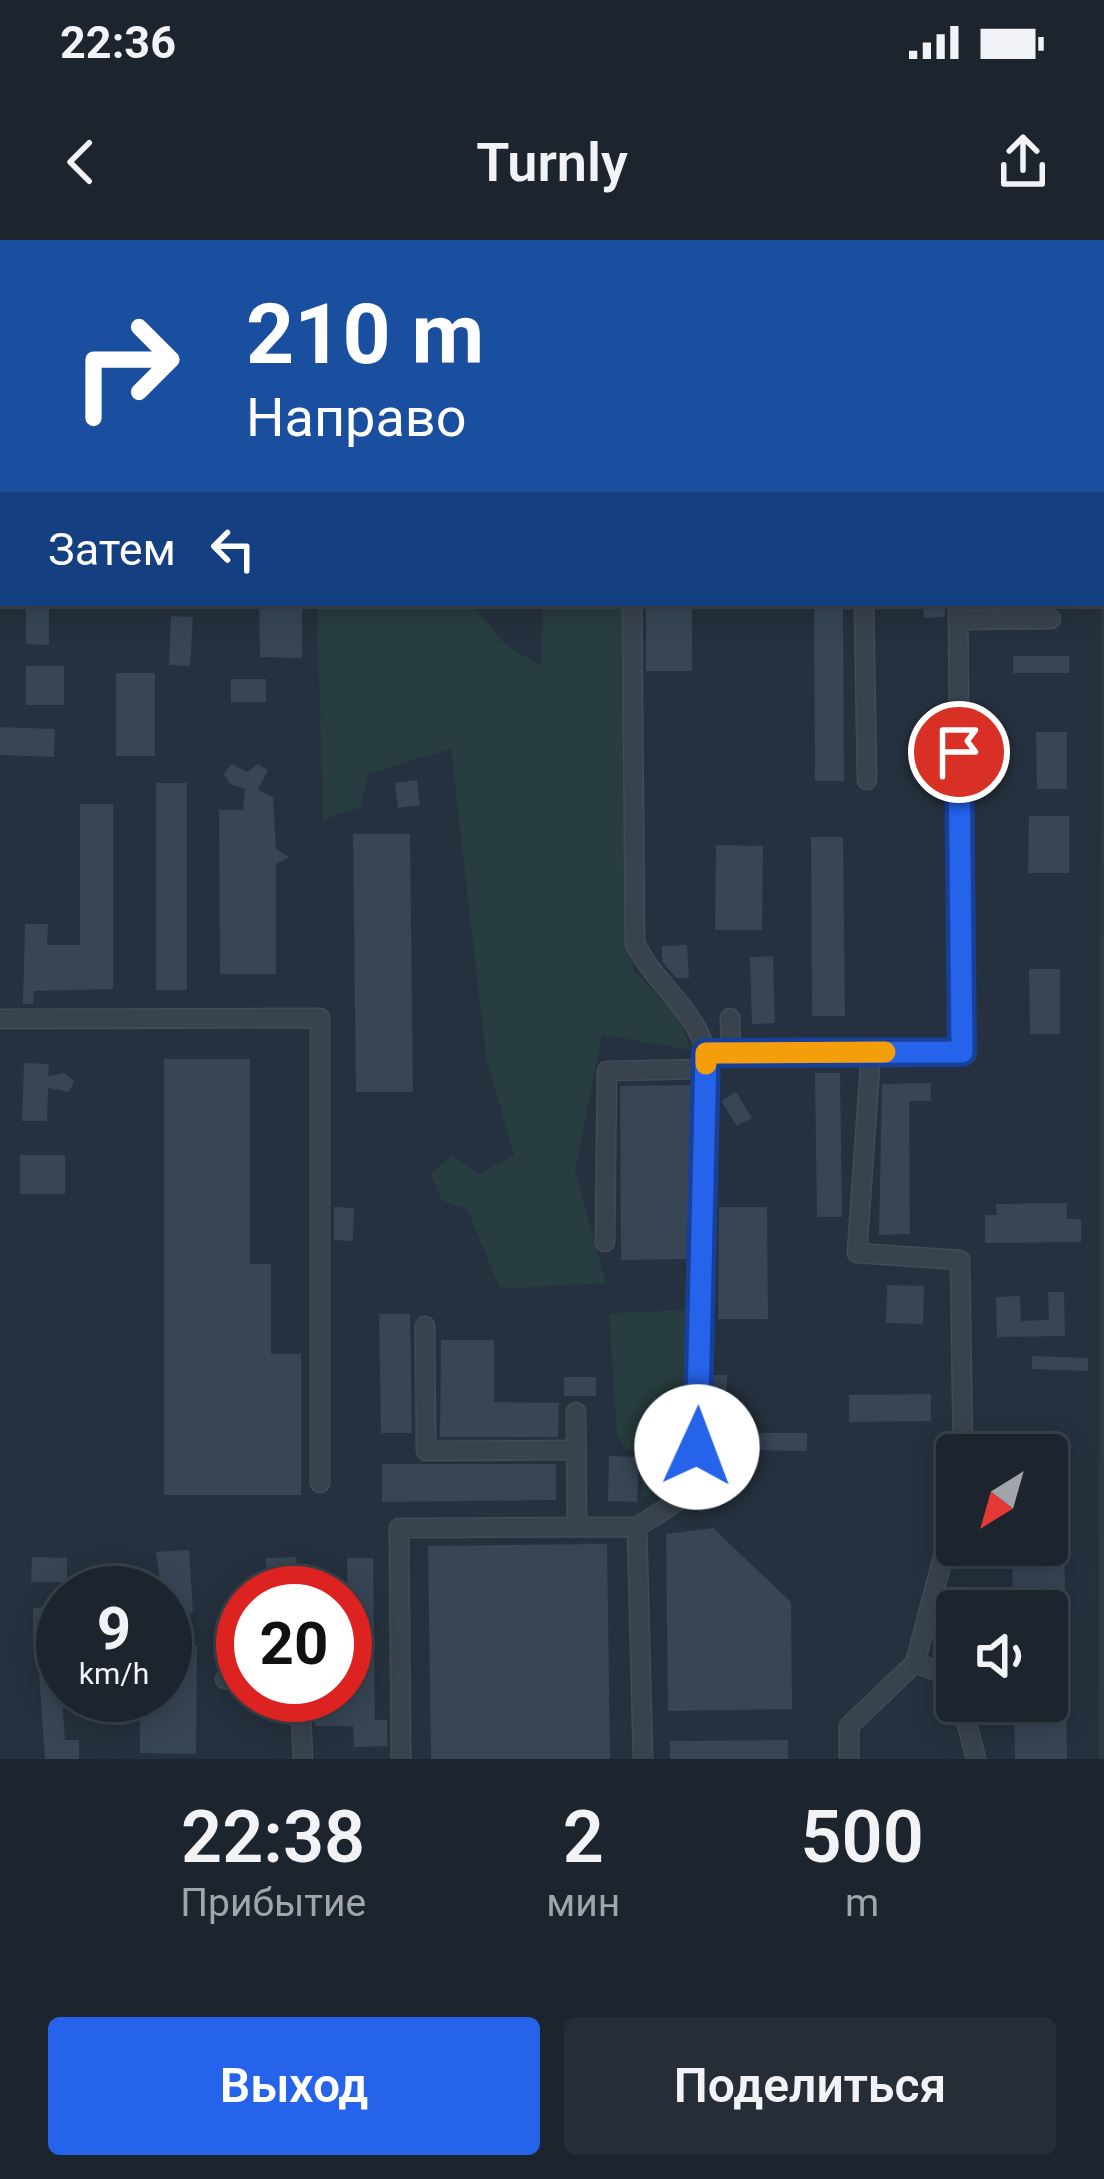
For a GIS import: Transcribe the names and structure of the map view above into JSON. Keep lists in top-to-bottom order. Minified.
{"north":"bottom left","page":{"status":"22:36","header":"Turnly","turn":["210 m","Направо"],"then":"Затем","speed":"9 km/h","limit":"20","eta":["22:38","Прибытие","2","мин","500","m"],"buttons":["Выход","Поделиться"]}}
